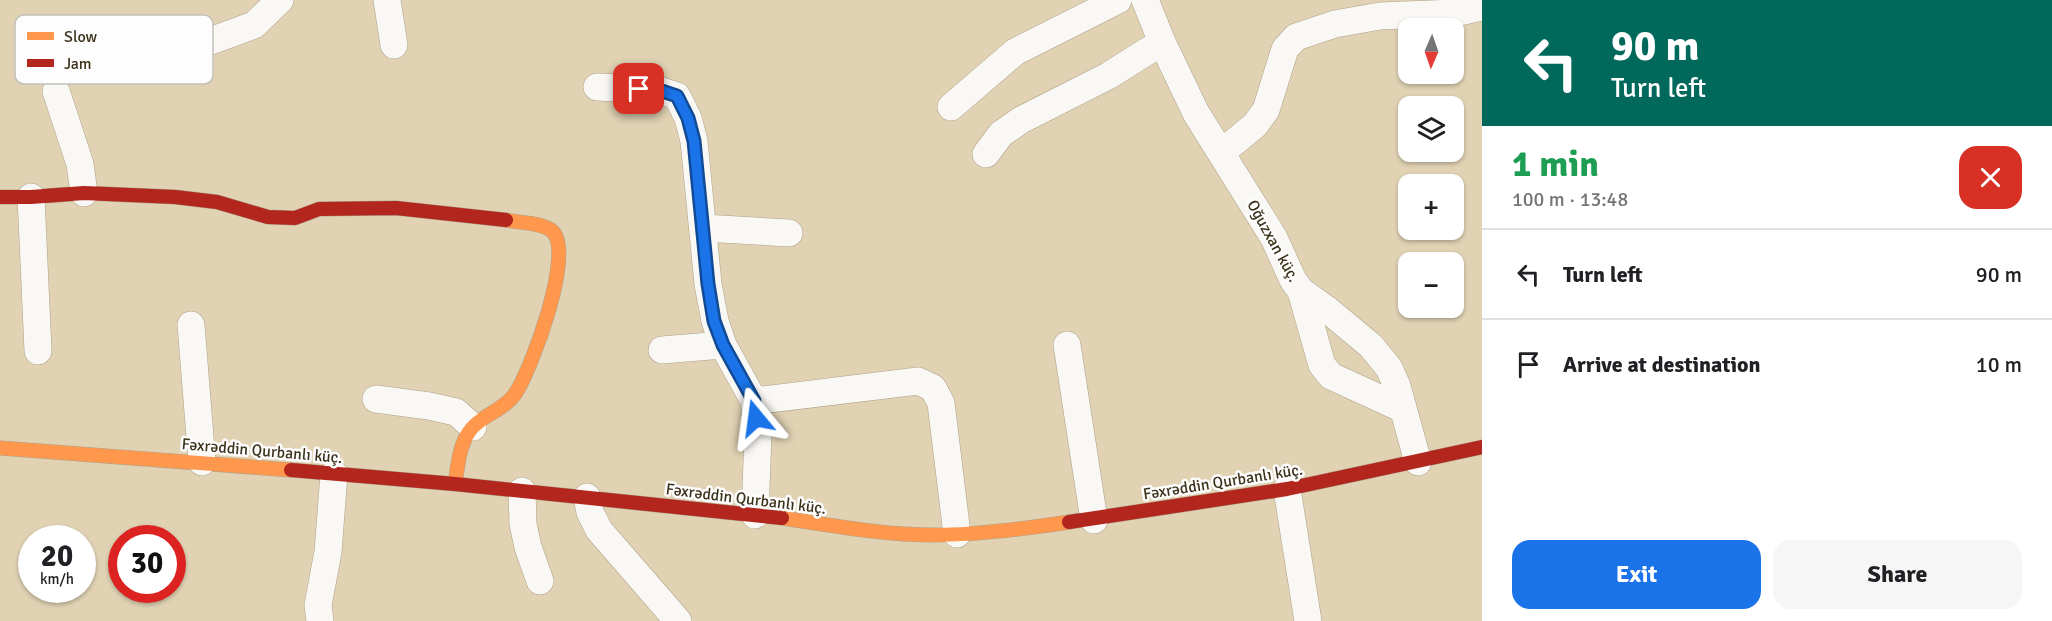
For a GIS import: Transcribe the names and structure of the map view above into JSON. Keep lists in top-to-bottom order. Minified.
{"streets":{"street":["Oğuzxan küç.","Fəxrəddin Qurbanlı küç."]},"crossings":[["Oğuzxan küç.","Fəxrəddin Qurbanlı küç."]],"legend":["Slow","Jam"],"north":"bottom","page":{"turn":["90 m","Turn left"],"map_buttons":["+","−"],"heading":["1 min","100 m · 13:48"],"list":[{"name":"Turn left","value":"90 m"},{"name":"Arrive at destination","value":"10 m"}],"speed":"20 km/h","limit":"30","buttons":["Exit","Share"]}}
